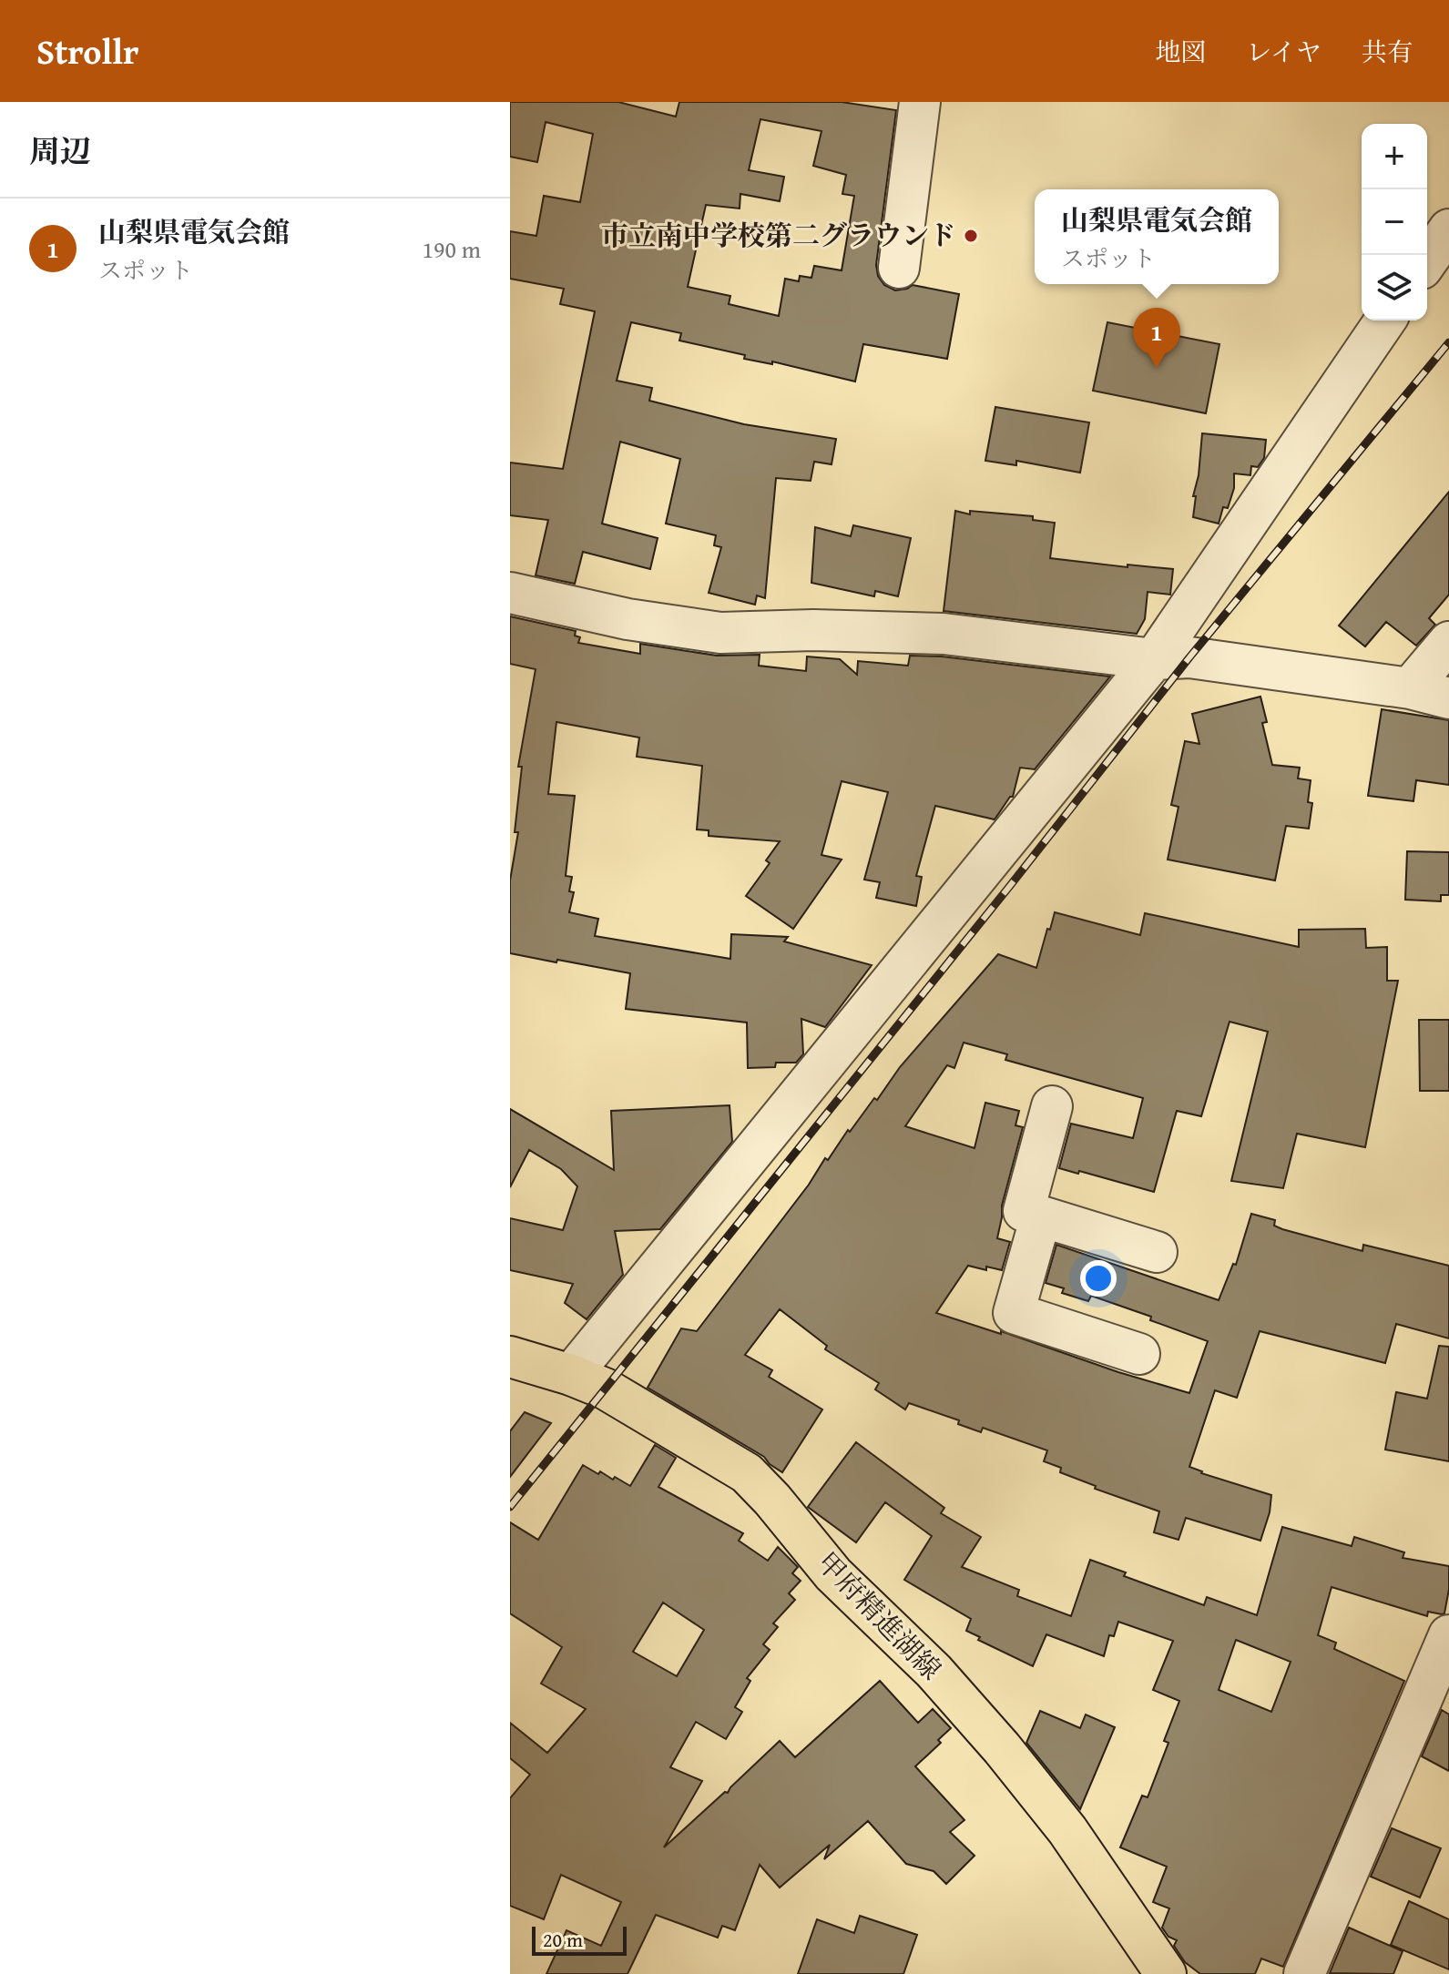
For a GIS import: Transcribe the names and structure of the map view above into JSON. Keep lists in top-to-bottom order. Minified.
{"streets":{"main road":["甲府精進湖線"]},"places":["市立南中学校第二グラウンド"],"scale_bar":"20 m","page":{"header":"Strollr","nav":["地図","レイヤ","共有"],"heading":"周辺","map_buttons":["+","−"],"popup":["山梨県電気会館","スポット"],"list":[{"mark":"1","name":"山梨県電気会館","note":"スポット","value":"190 m"}],"pins":"1","scale":"20 m"}}
